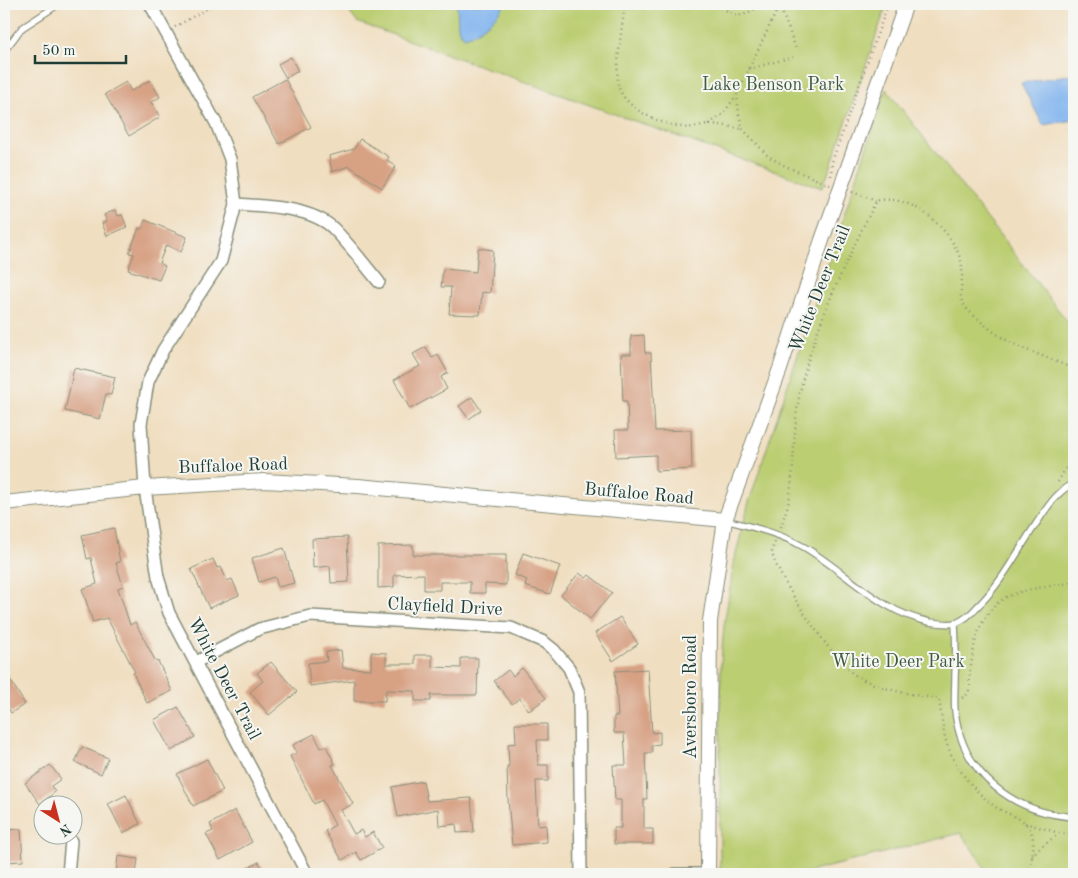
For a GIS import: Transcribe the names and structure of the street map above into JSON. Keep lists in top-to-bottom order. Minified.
{"streets":{"street":["White Deer Trail","Buffaloe Road","Clayfield Drive","Aversboro Road"]},"crossings":[["White Deer Trail","Buffaloe Road"],["White Deer Trail","Clayfield Drive"],["Buffaloe Road","Aversboro Road"]],"parks":["Lake Benson Park","White Deer Park"],"scale_bar":"50 m","north":"bottom right"}
